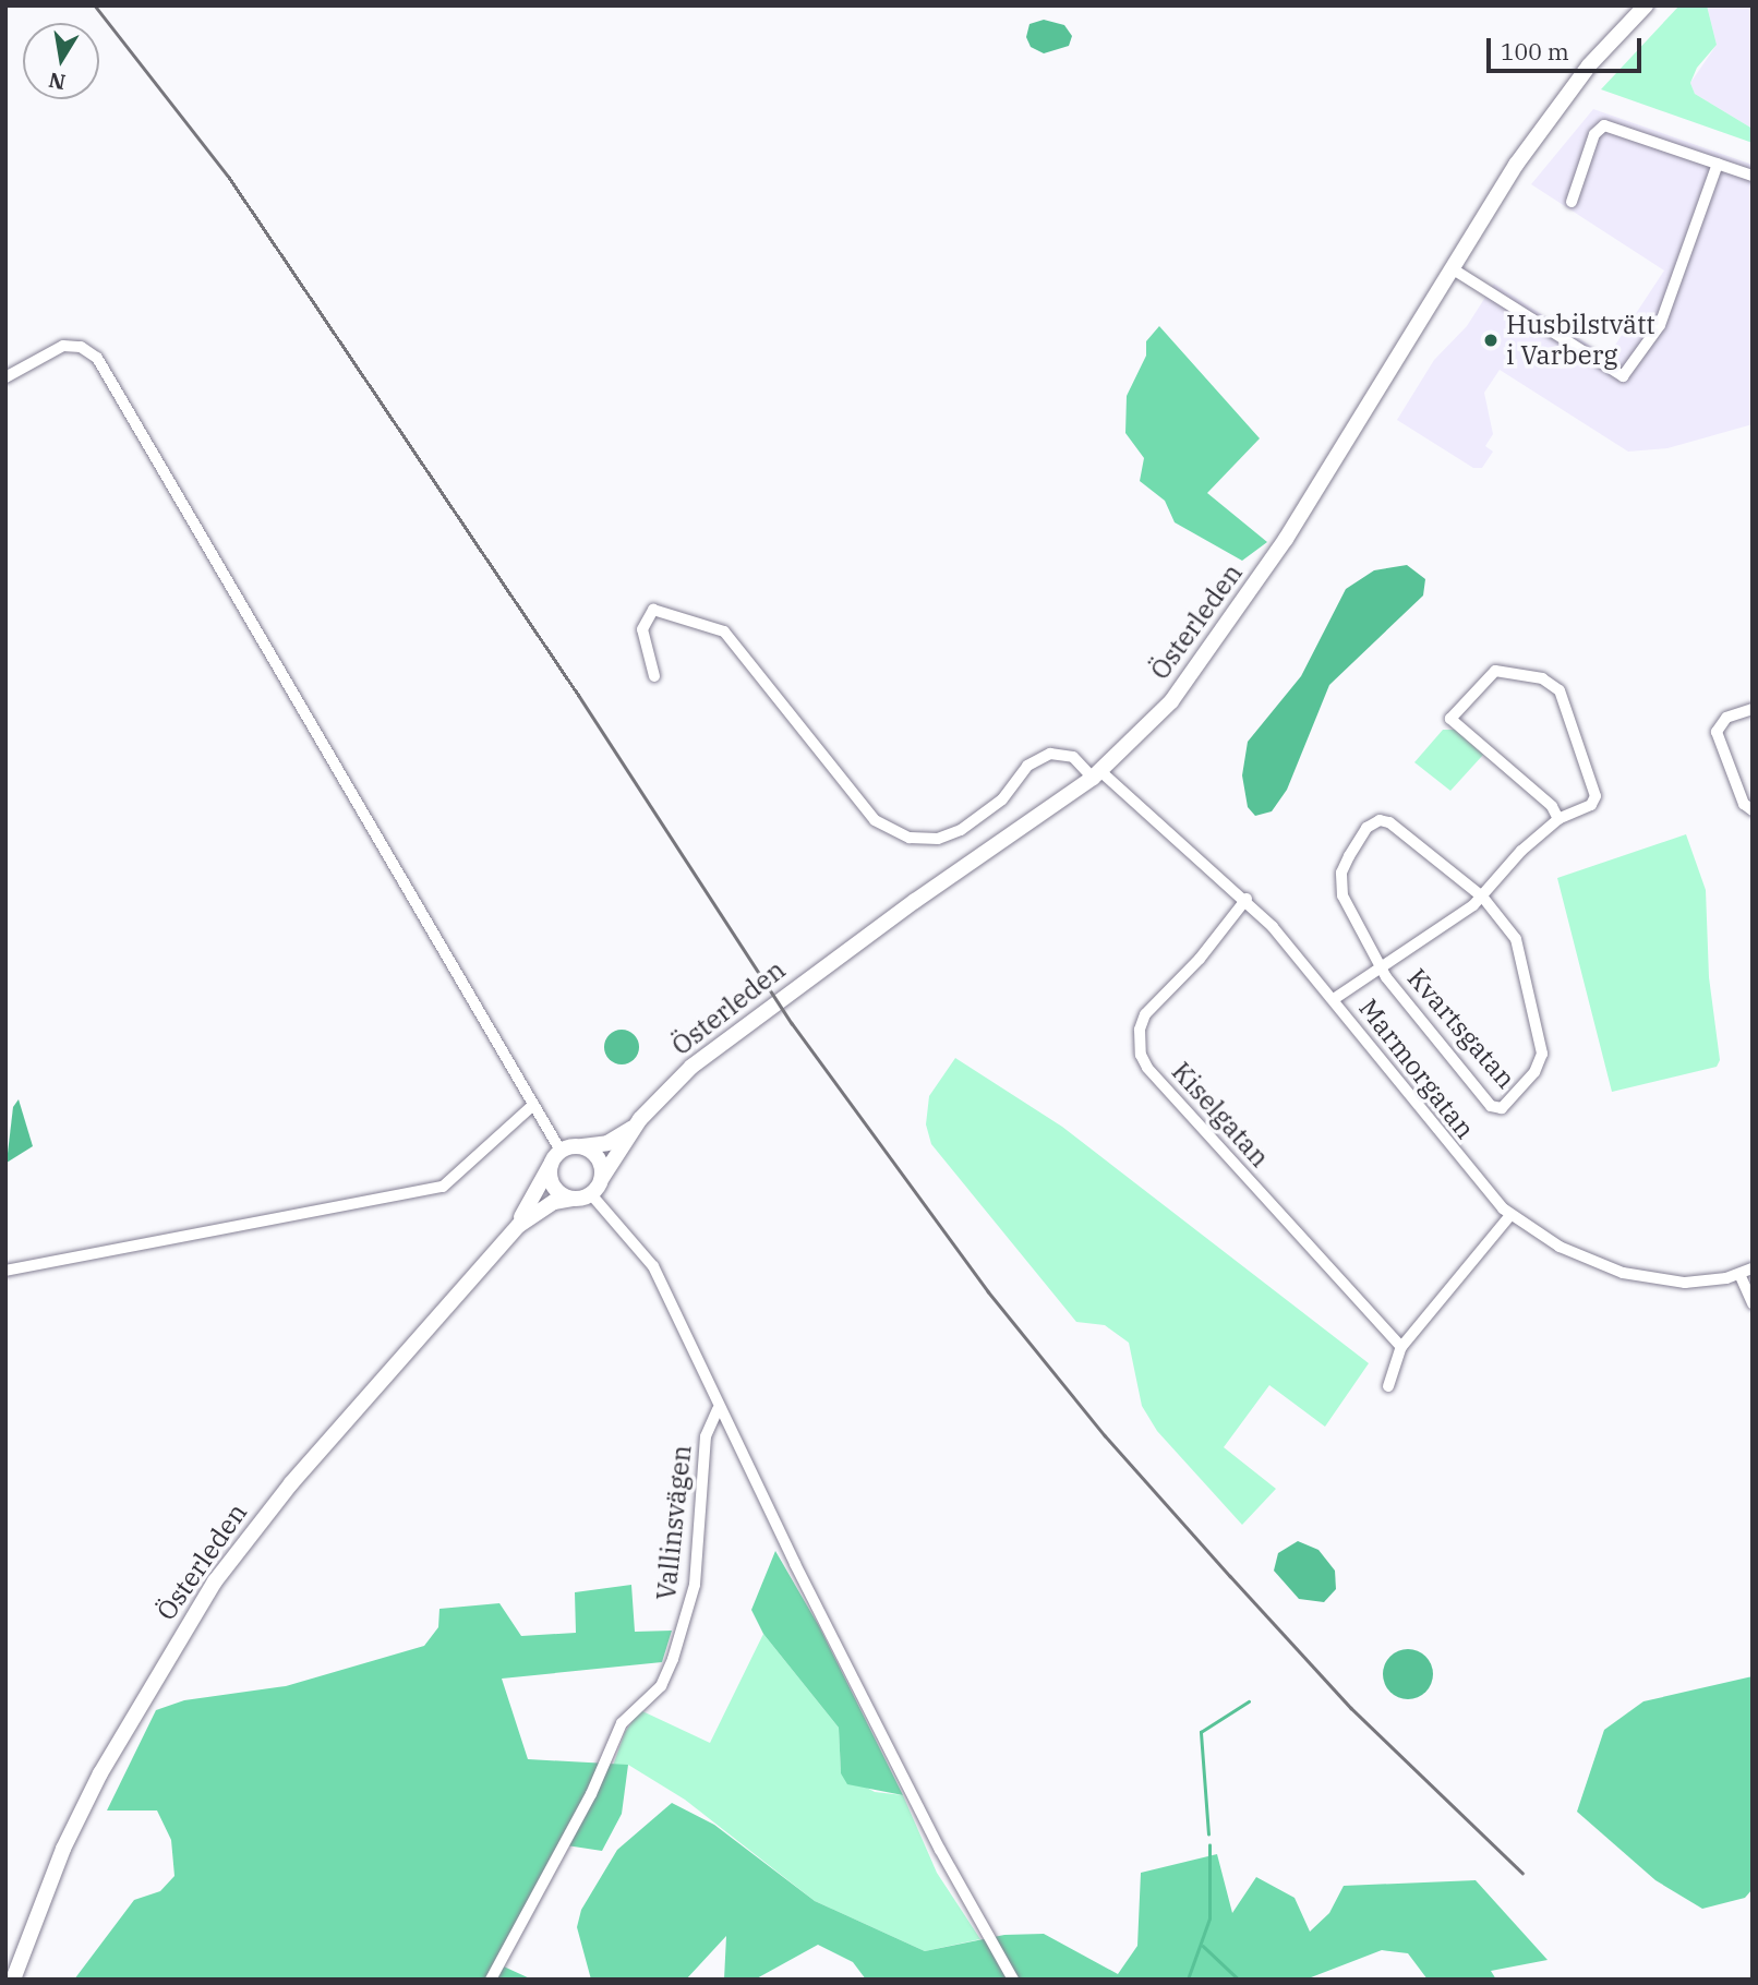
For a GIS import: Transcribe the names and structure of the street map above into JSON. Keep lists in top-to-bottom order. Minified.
{"streets":{"main road":["Österleden"],"street":["Kvartsgatan","Marmorgatan","Kiselgatan","Vallinsvägen"]},"crossings":[["Österleden","Marmorgatan"],["Marmorgatan","Kiselgatan"]],"places":["Husbilstvätt i Varberg"],"scale_bar":"100 m","north":"bottom"}
